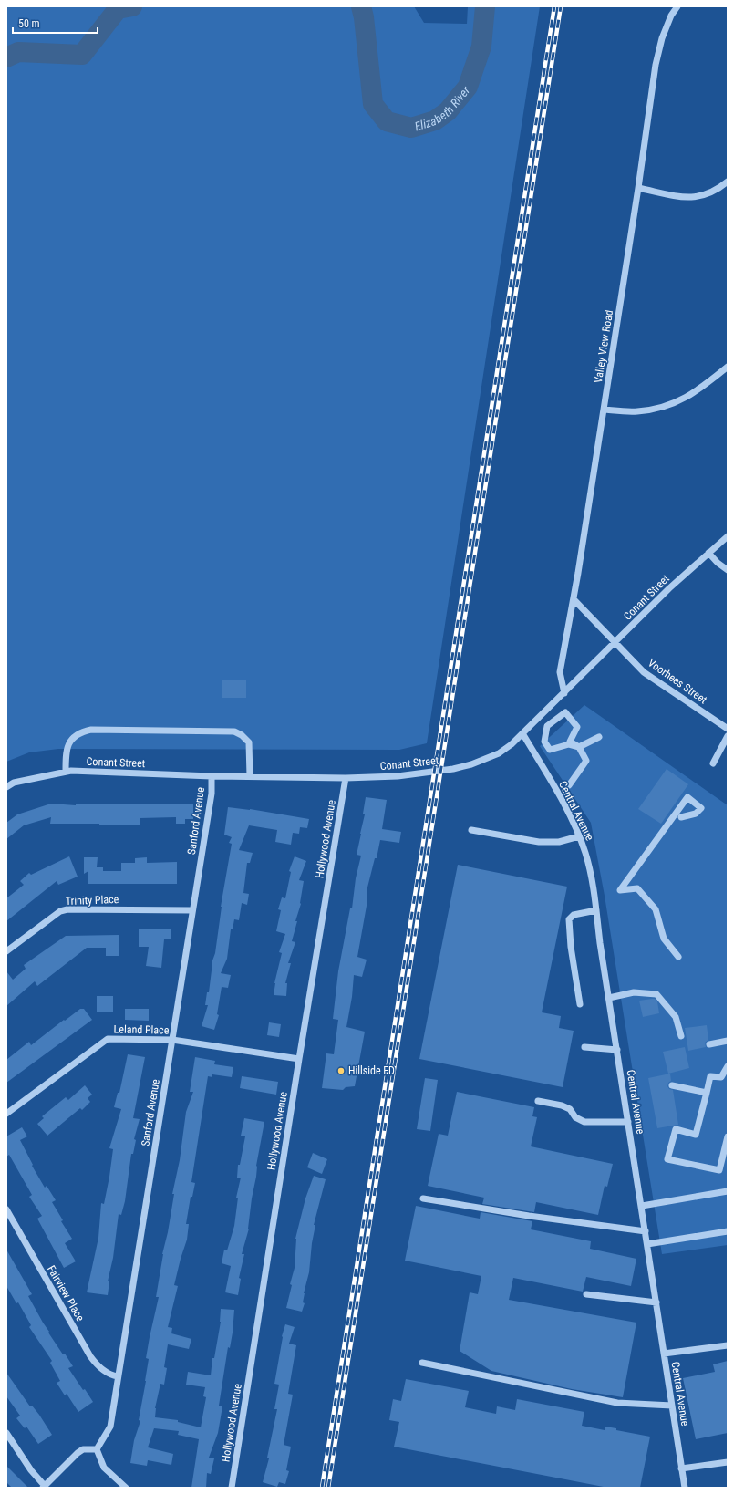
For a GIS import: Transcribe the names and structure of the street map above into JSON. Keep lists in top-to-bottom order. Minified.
{"streets":{"street":["Valley View Road","Conant Street","Voorhees Street","Central Avenue","Sanford Avenue","Hollywood Avenue","Trinity Place","Leland Place","Fairview Place"]},"crossings":[["Valley View Road","Conant Street"],["Valley View Road","Voorhees Street"],["Conant Street","Voorhees Street"],["Conant Street","Central Avenue"],["Conant Street","Sanford Avenue"],["Conant Street","Hollywood Avenue"],["Sanford Avenue","Trinity Place"],["Sanford Avenue","Leland Place"],["Sanford Avenue","Fairview Place"],["Hollywood Avenue","Leland Place"]],"water":["Elizabeth River"],"places":["Hillside FD"],"scale_bar":"50 m"}
